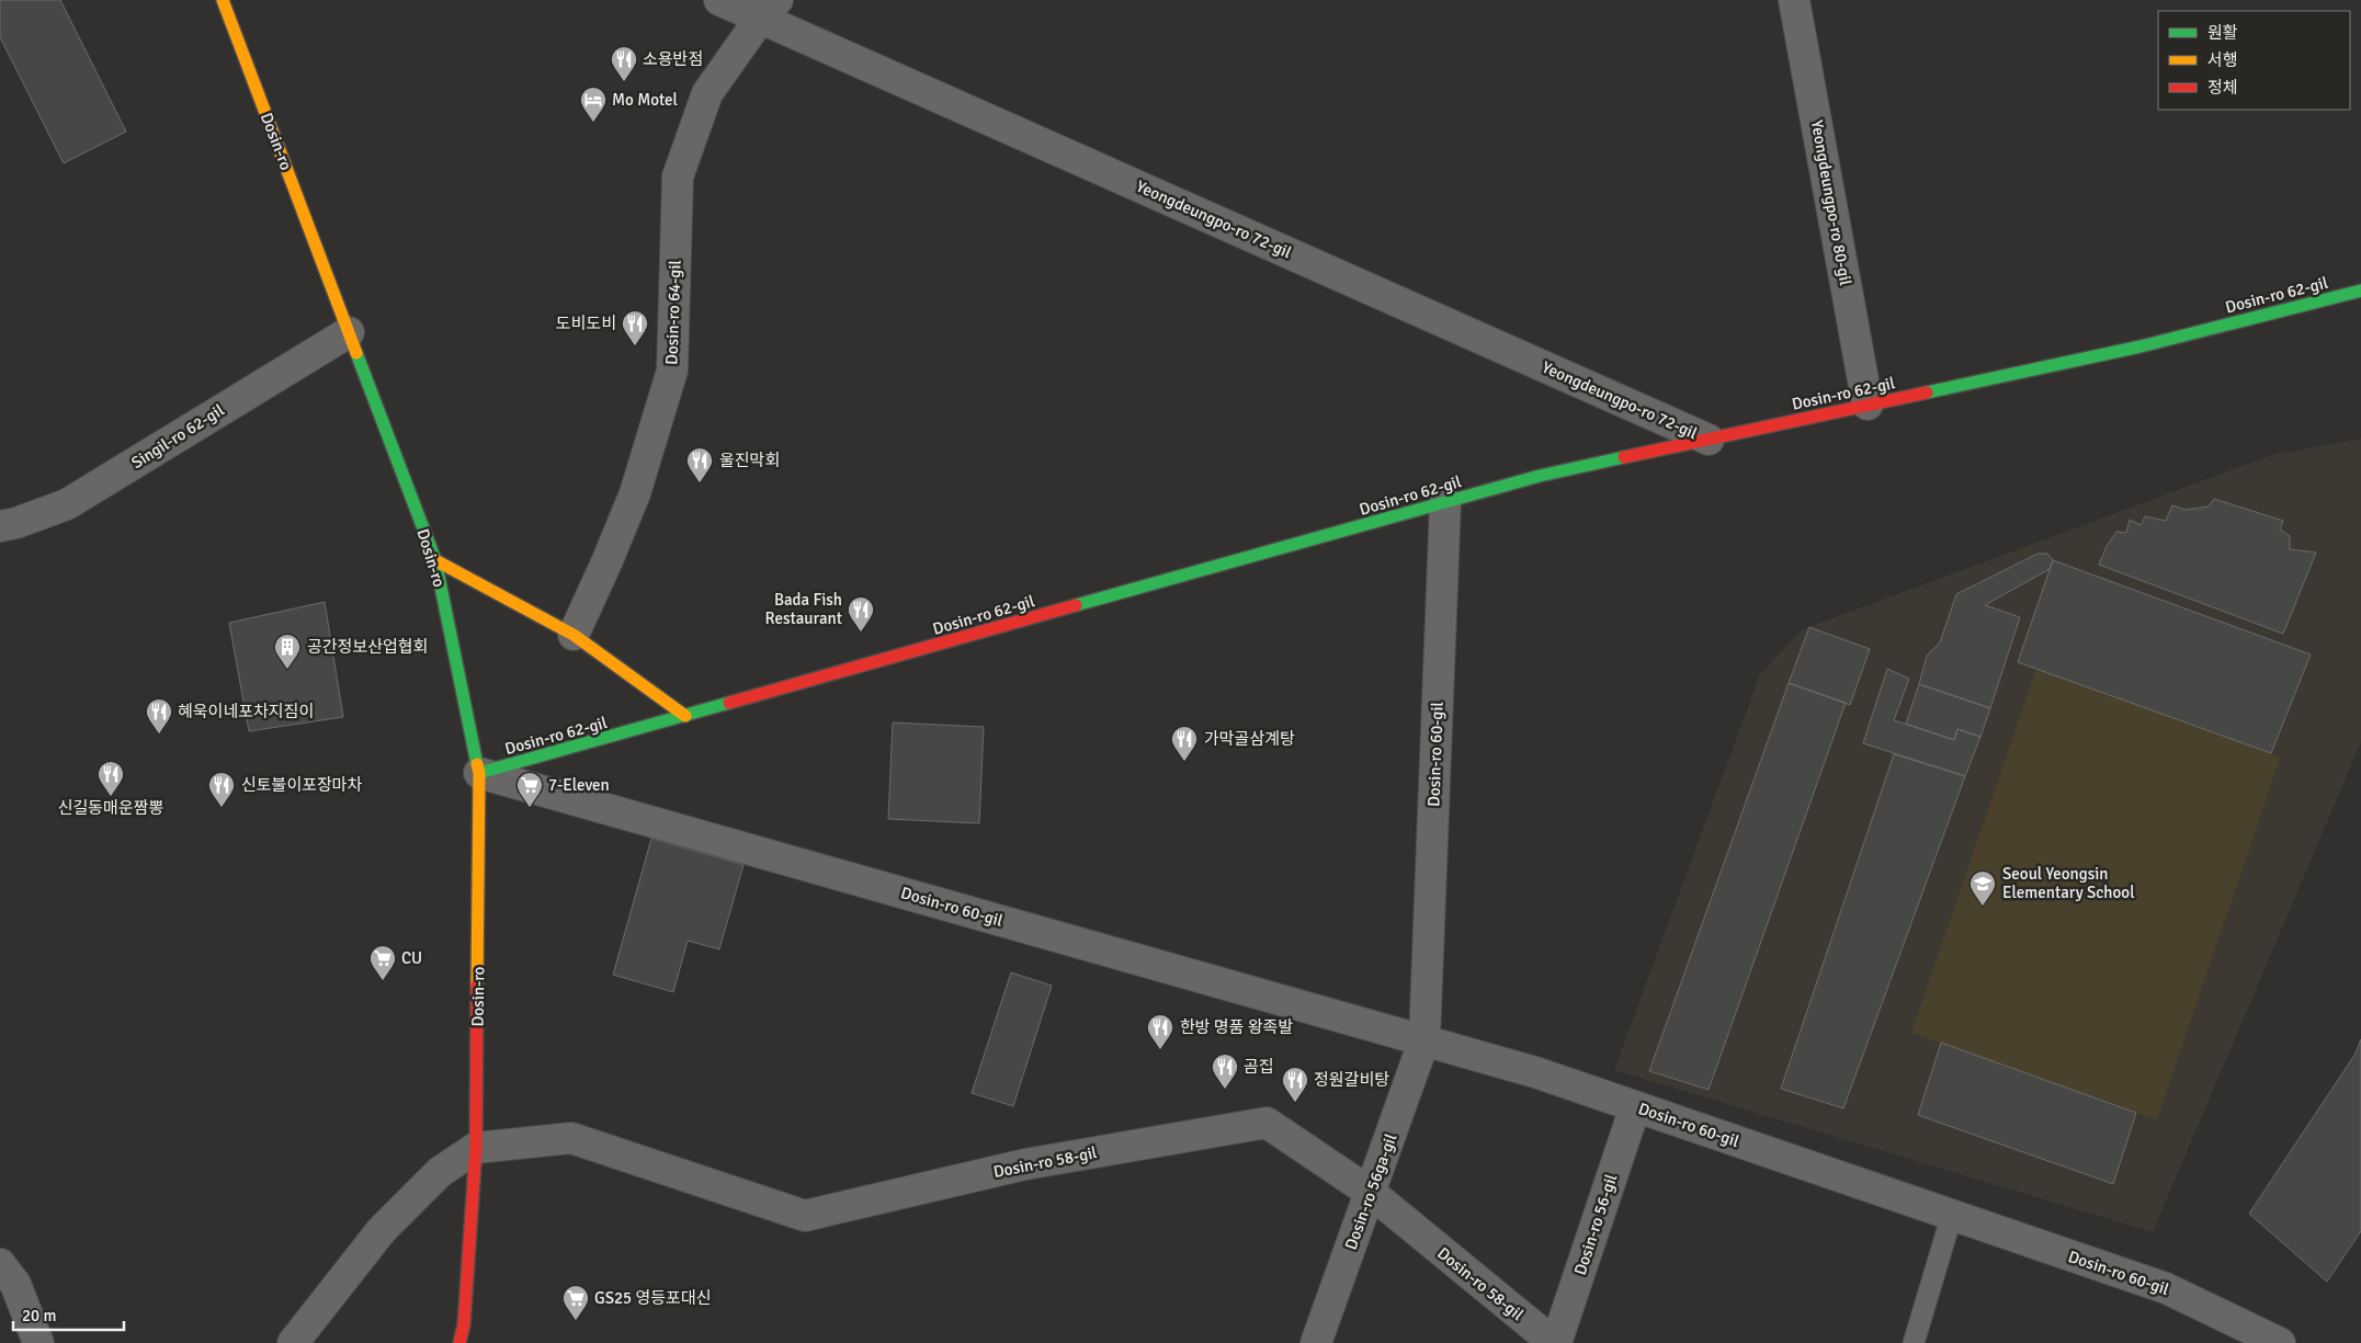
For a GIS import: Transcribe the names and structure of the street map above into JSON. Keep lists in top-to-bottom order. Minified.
{"streets":{"street":["Dosin-ro","Yeongdeungpo-ro 80-gil","Yeongdeungpo-ro 72-gil","Dosin-ro 62-gil","Dosin-ro 64-gil","Singil-ro 62-gil","Dosin-ro 60-gil","Dosin-ro 58-gil","Dosin-ro 56ga-gil","Dosin-ro 56-gil"]},"crossings":[["Dosin-ro","Dosin-ro 62-gil"],["Dosin-ro","Singil-ro 62-gil"],["Dosin-ro","Dosin-ro 60-gil"],["Dosin-ro","Dosin-ro 58-gil"],["Yeongdeungpo-ro 80-gil","Dosin-ro 62-gil"],["Yeongdeungpo-ro 72-gil","Dosin-ro 62-gil"],["Yeongdeungpo-ro 72-gil","Dosin-ro 64-gil"],["Dosin-ro 62-gil","Dosin-ro 60-gil"],["Dosin-ro 60-gil","Dosin-ro 56ga-gil"],["Dosin-ro 60-gil","Dosin-ro 56-gil"],["Dosin-ro 58-gil","Dosin-ro 56ga-gil"],["Dosin-ro 58-gil","Dosin-ro 56-gil"]],"places":{"restaurant":["소용반점","도비도비","울진막회","Bada Fish Restaurant","혜욱이네포차지짐이","가막골삼계탕","신길동매운짬뽕","신토불이포장마차","한방 명품 왕족발","곰집","정원갈비탕"],"hotel":["Mo Motel"],"building":["공간정보산업협회"],"supermarket":["7-Eleven","CU","GS25 영등포대신"],"school or university":["Seoul Yeongsin Elementary School"]},"legend":["원활","서행","정체"],"scale_bar":"20 m"}
